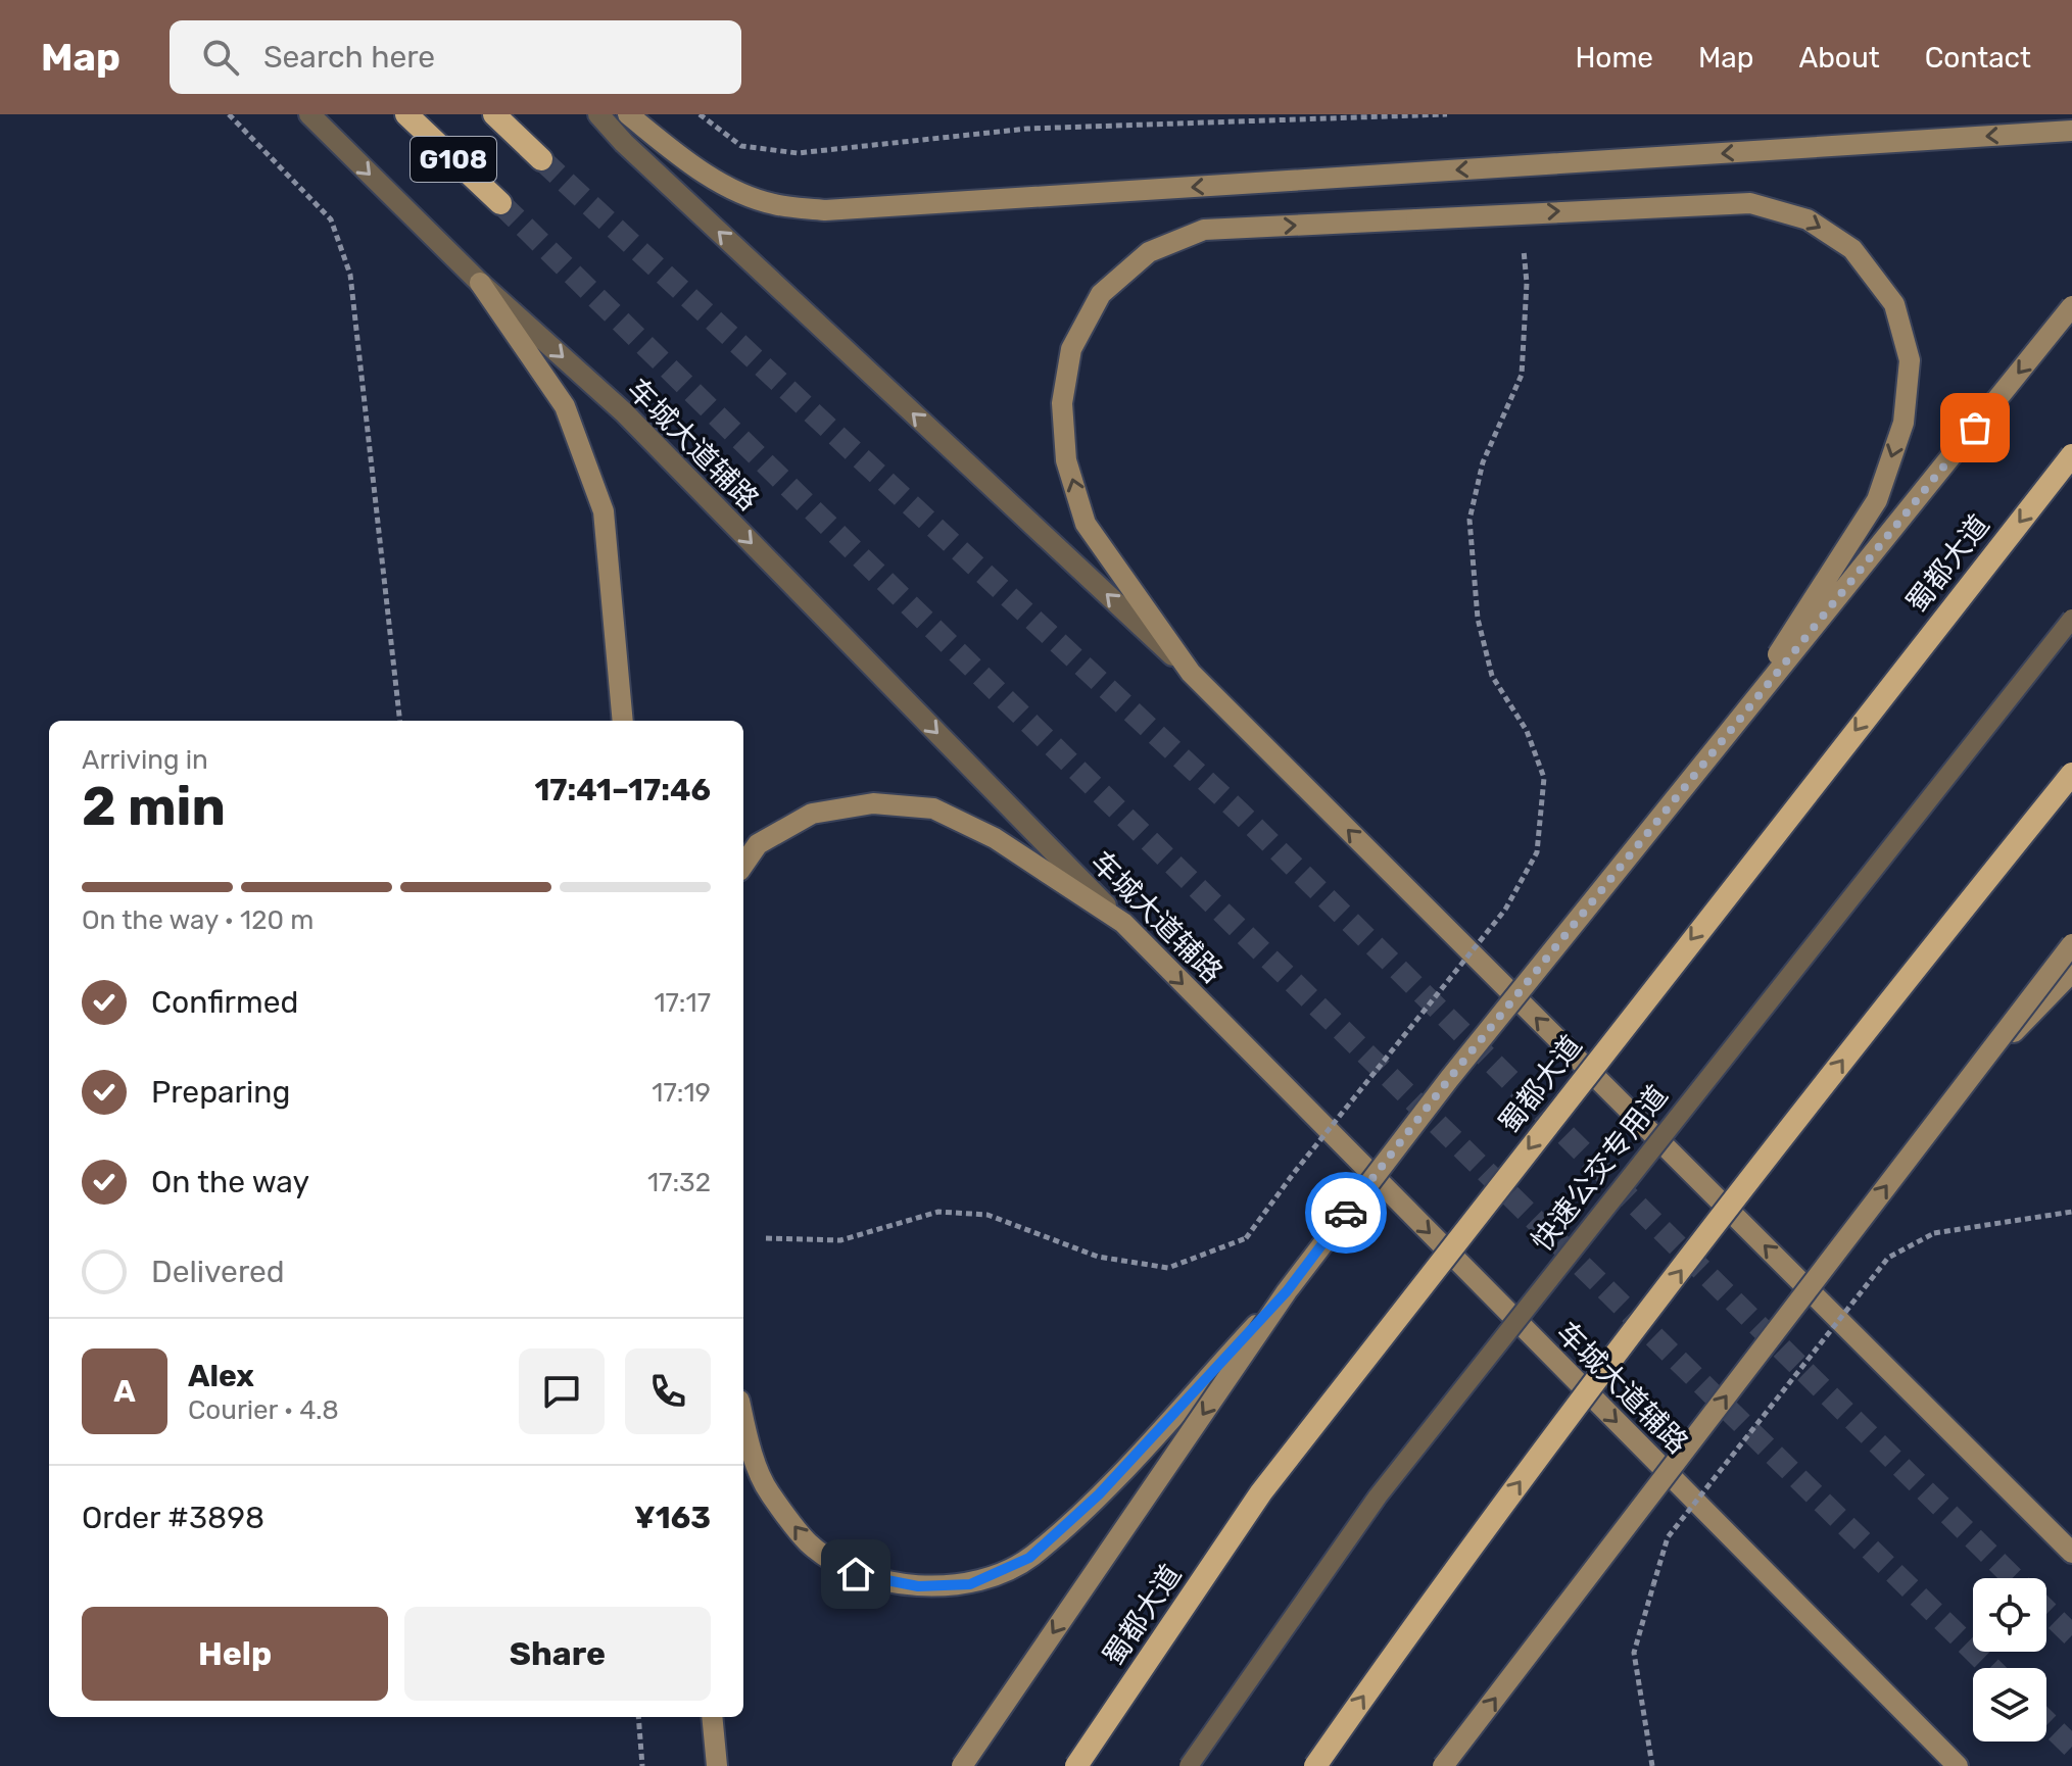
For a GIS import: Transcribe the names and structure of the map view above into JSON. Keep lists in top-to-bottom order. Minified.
{"streets":{"highway":["G108","蜀都大道"],"main road":["车城大道辅路"],"lane":["快速公交专用道"]},"one_way":["车城大道辅路"],"page":{"header":"Map","search":"Search here","nav":["Home","Map","About","Contact"],"heading":["2 min","Arriving in","17:41–17:46"],"panel":["Alex","Courier · 4.8","Order #3898","¥163"],"bar":"On the way · 120 m","list":[["Confirmed","17:17"],["Preparing","17:19"],["On the way","17:32"],"Delivered"],"round":"A","buttons":["Help","Share"]}}
